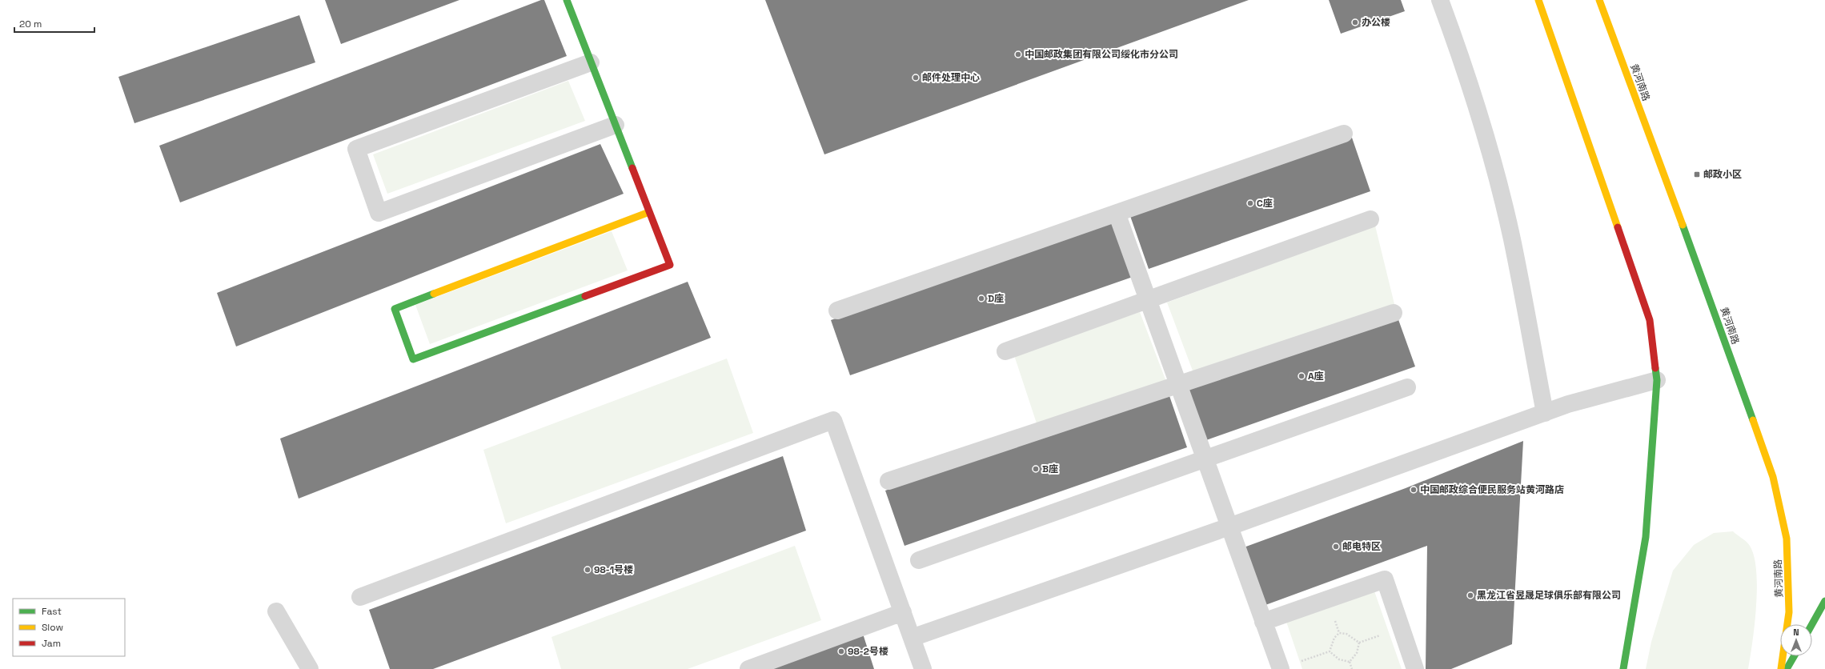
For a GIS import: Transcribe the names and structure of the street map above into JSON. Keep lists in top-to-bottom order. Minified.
{"streets":{"main road":["黄河南路"]},"places":{"other":["办公楼","中国邮政集团有限公司绥化市分公司","邮件处理中心","C座","D座","A座","B座","中国邮政综合便民服务站黄河路店","邮电特区","98-1号楼","黑龙江省昱晟足球俱乐部有限公司","98-2号楼"],"transit":["邮政小区"]},"legend":["Fast","Slow","Jam"],"scale_bar":"20 m","north":"top"}
